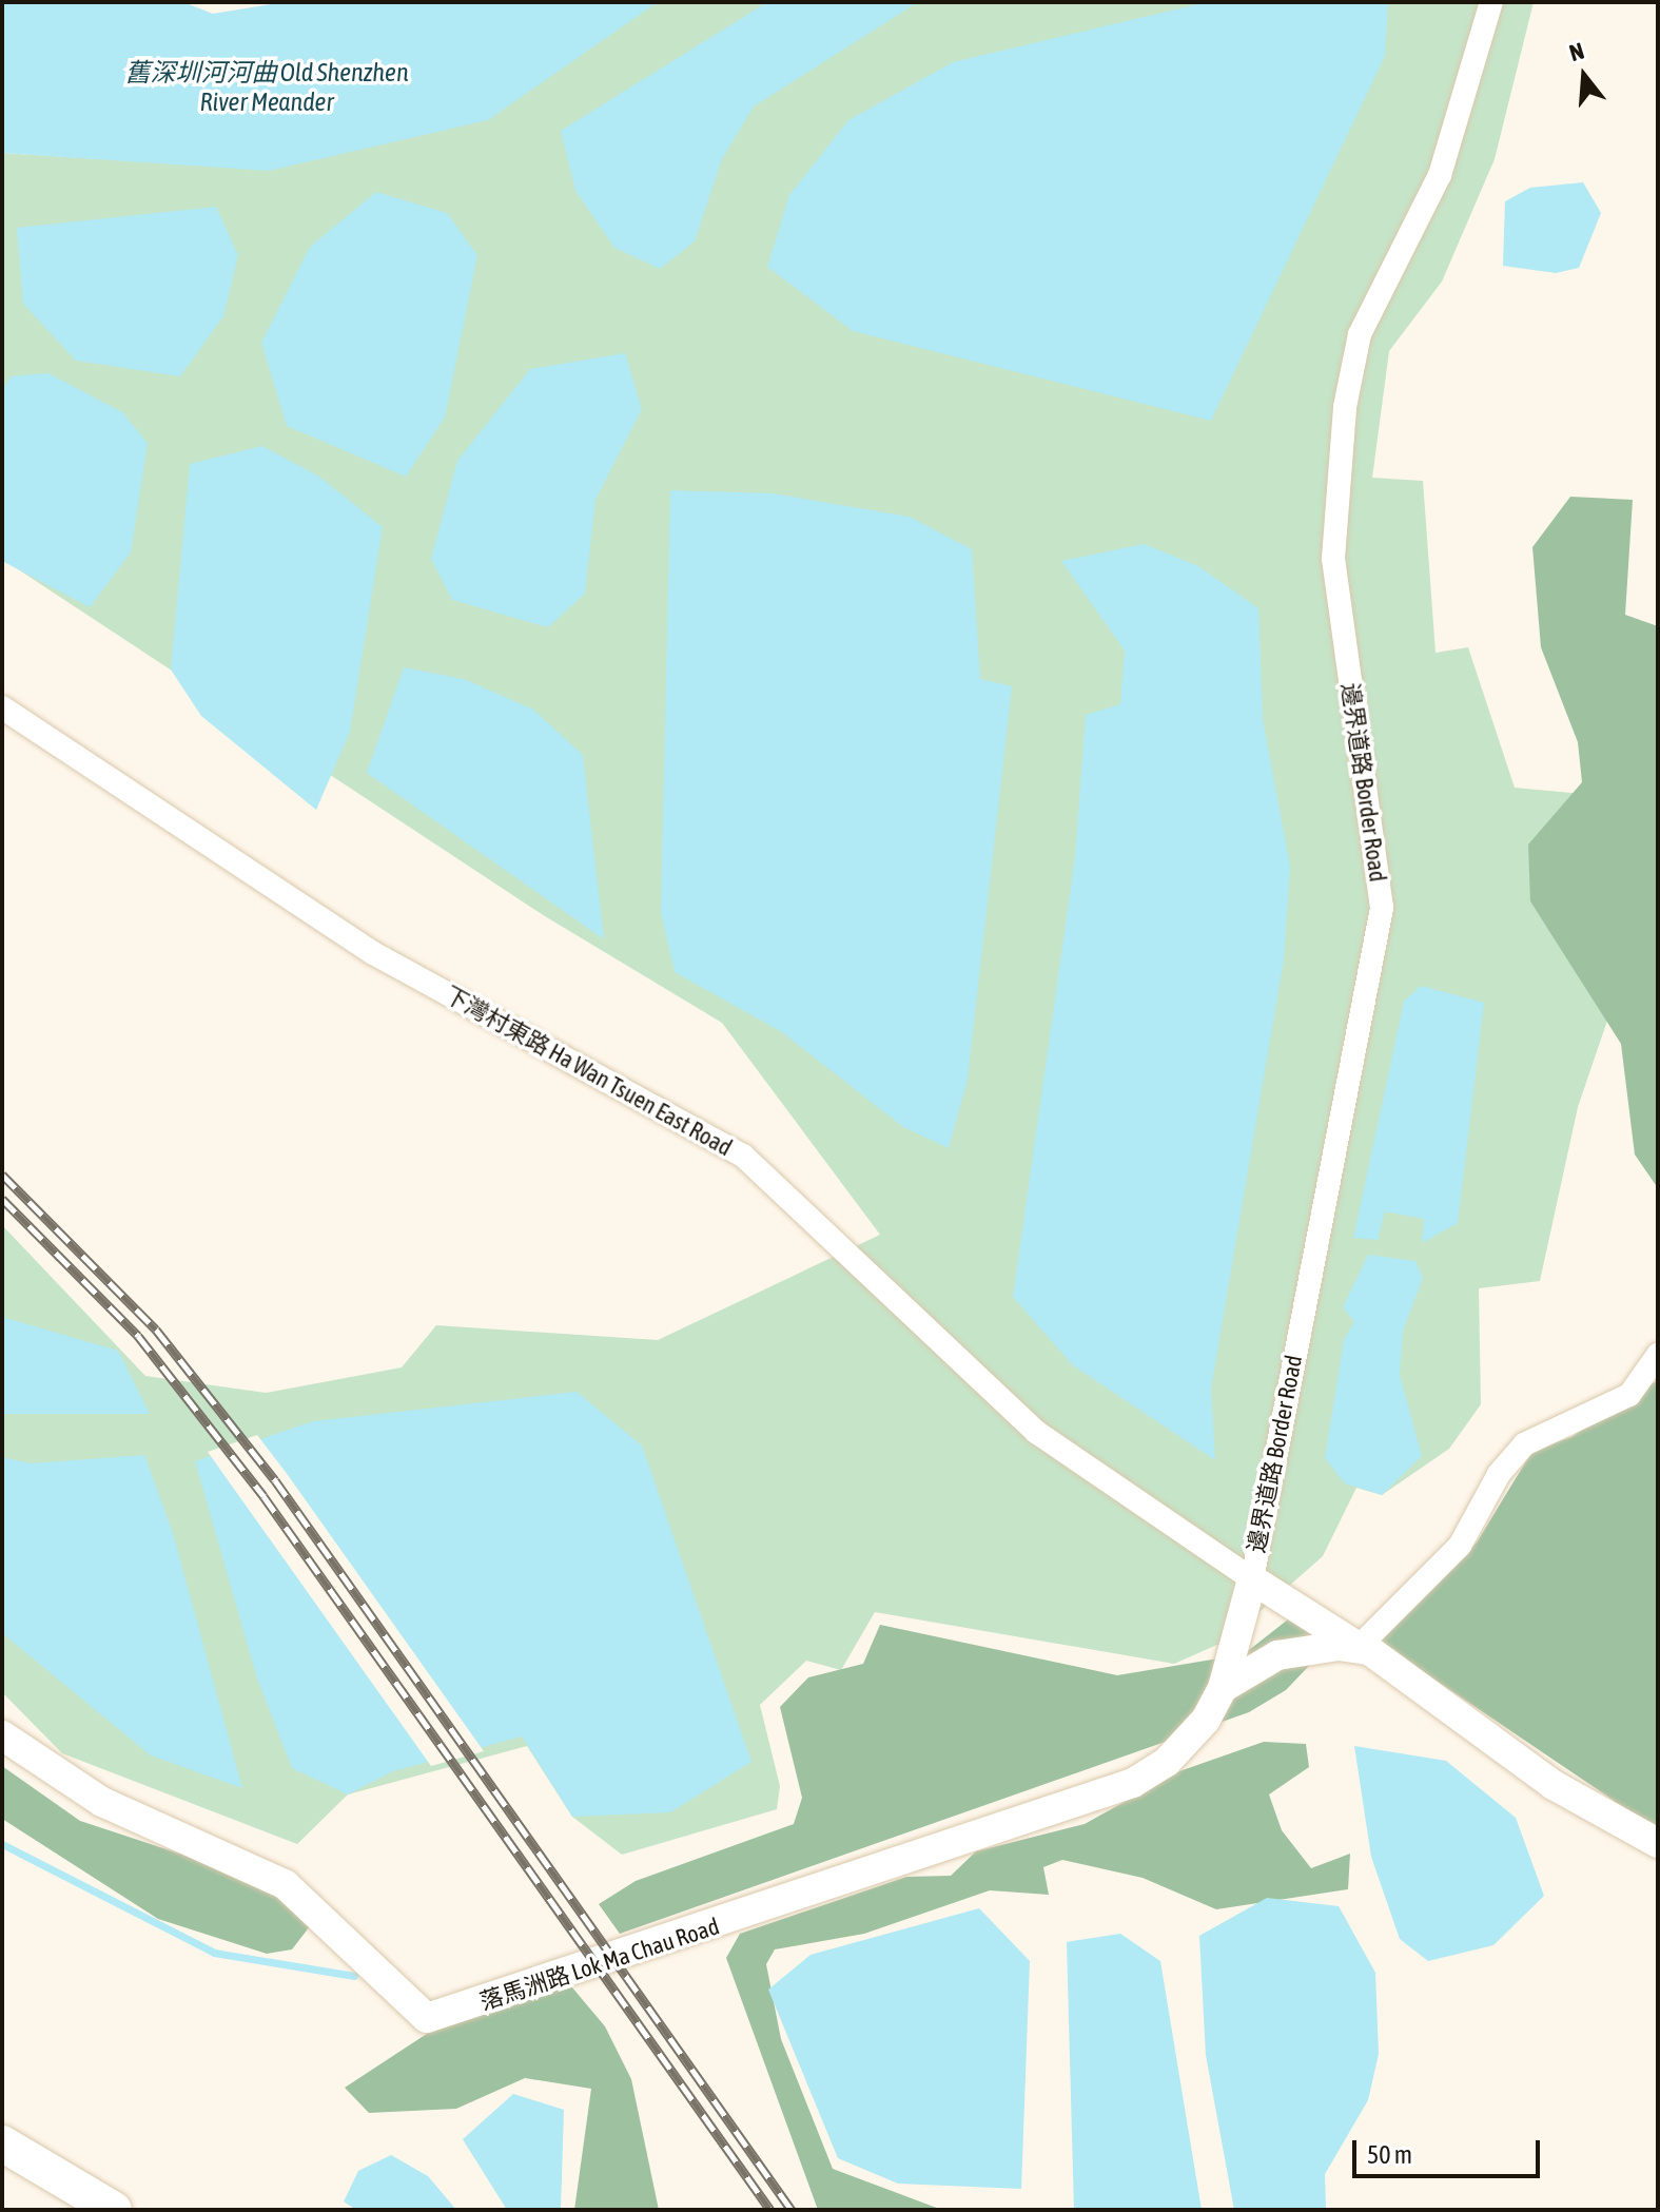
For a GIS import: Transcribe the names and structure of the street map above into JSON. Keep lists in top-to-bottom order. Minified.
{"streets":{"street":["邊界道路 Border Road","下灣村東路 Ha Wan Tsuen East Road","落馬洲路 Lok Ma Chau Road"]},"crossings":[["邊界道路 Border Road","下灣村東路 Ha Wan Tsuen East Road"],["邊界道路 Border Road","落馬洲路 Lok Ma Chau Road"],["下灣村東路 Ha Wan Tsuen East Road","落馬洲路 Lok Ma Chau Road"]],"water":["舊深圳河河曲 Old Shenzhen River Meander"],"scale_bar":"50 m","north":"top"}
